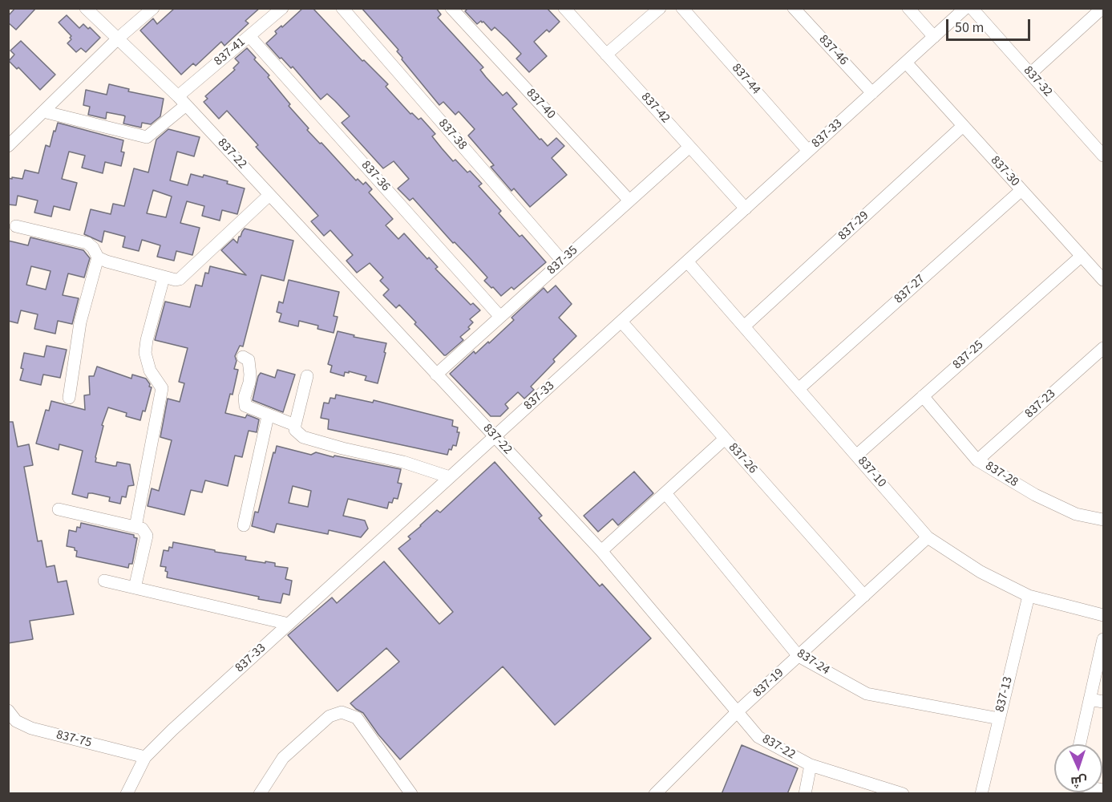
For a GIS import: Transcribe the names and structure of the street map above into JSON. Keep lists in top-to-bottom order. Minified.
{"streets":{"street":["837-46","837-41","837-44","837-32","837-40","837-42","837-33","837-38","837-22","837-30","837-36","837-29","837-35","837-27","837-25","837-23","837-26","837-10","837-28","837-24","837-19","837-13","837-75"]},"crossings":[["837-46","837-33"],["837-41","837-22"],["837-41","837-36"],["837-44","837-33"],["837-40","837-35"],["837-42","837-33"],["837-42","837-35"],["837-33","837-22"],["837-33","837-30"],["837-33","837-26"],["837-33","837-10"],["837-33","837-75"],["837-38","837-35"],["837-22","837-35"],["837-22","837-19"],["837-30","837-29"],["837-30","837-27"],["837-30","837-25"],["837-36","837-35"],["837-29","837-10"],["837-27","837-10"],["837-25","837-10"],["837-25","837-28"],["837-23","837-28"],["837-26","837-19"],["837-10","837-19"],["837-10","837-13"],["837-24","837-19"],["837-24","837-13"]],"scale_bar":"50 m","north":"bottom"}
